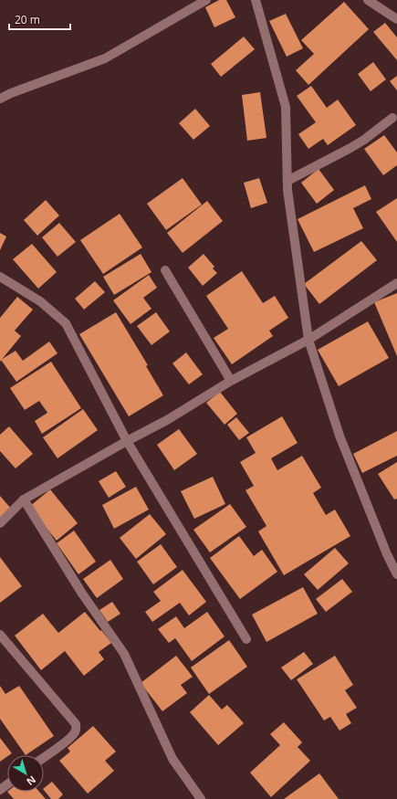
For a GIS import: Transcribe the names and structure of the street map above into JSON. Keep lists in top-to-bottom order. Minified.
{"scale_bar":"20 m","north":"bottom right"}
